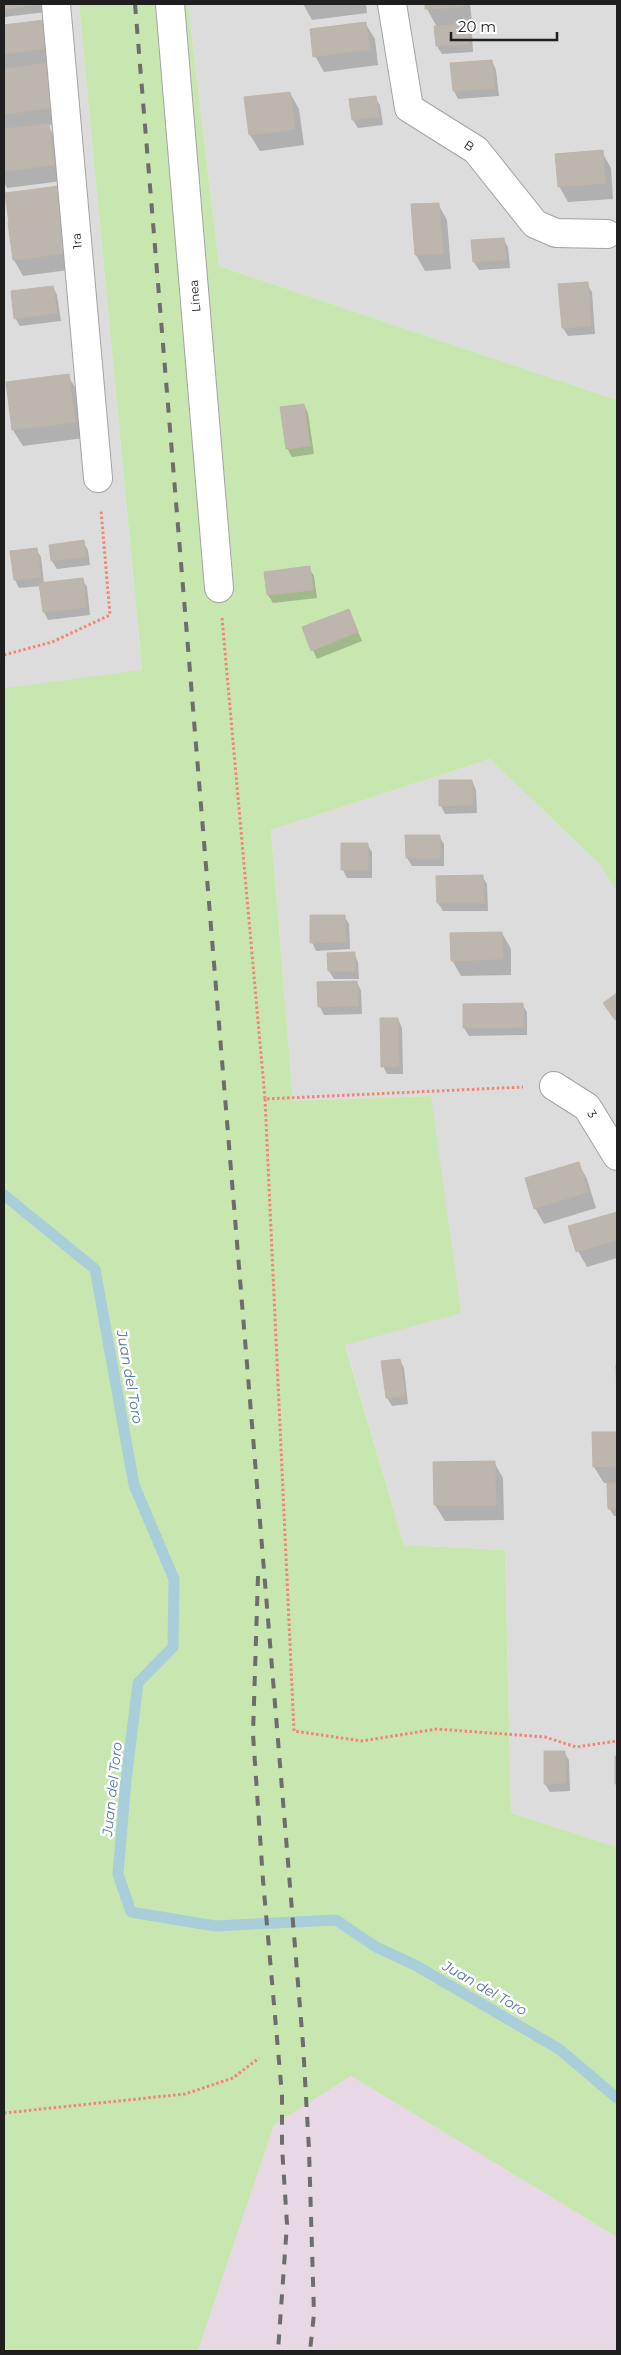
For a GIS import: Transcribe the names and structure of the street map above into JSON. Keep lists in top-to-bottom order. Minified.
{"streets":{"street":["B","1ra","Línea","3"]},"water":["Juan del Toro"],"scale_bar":"20 m"}
